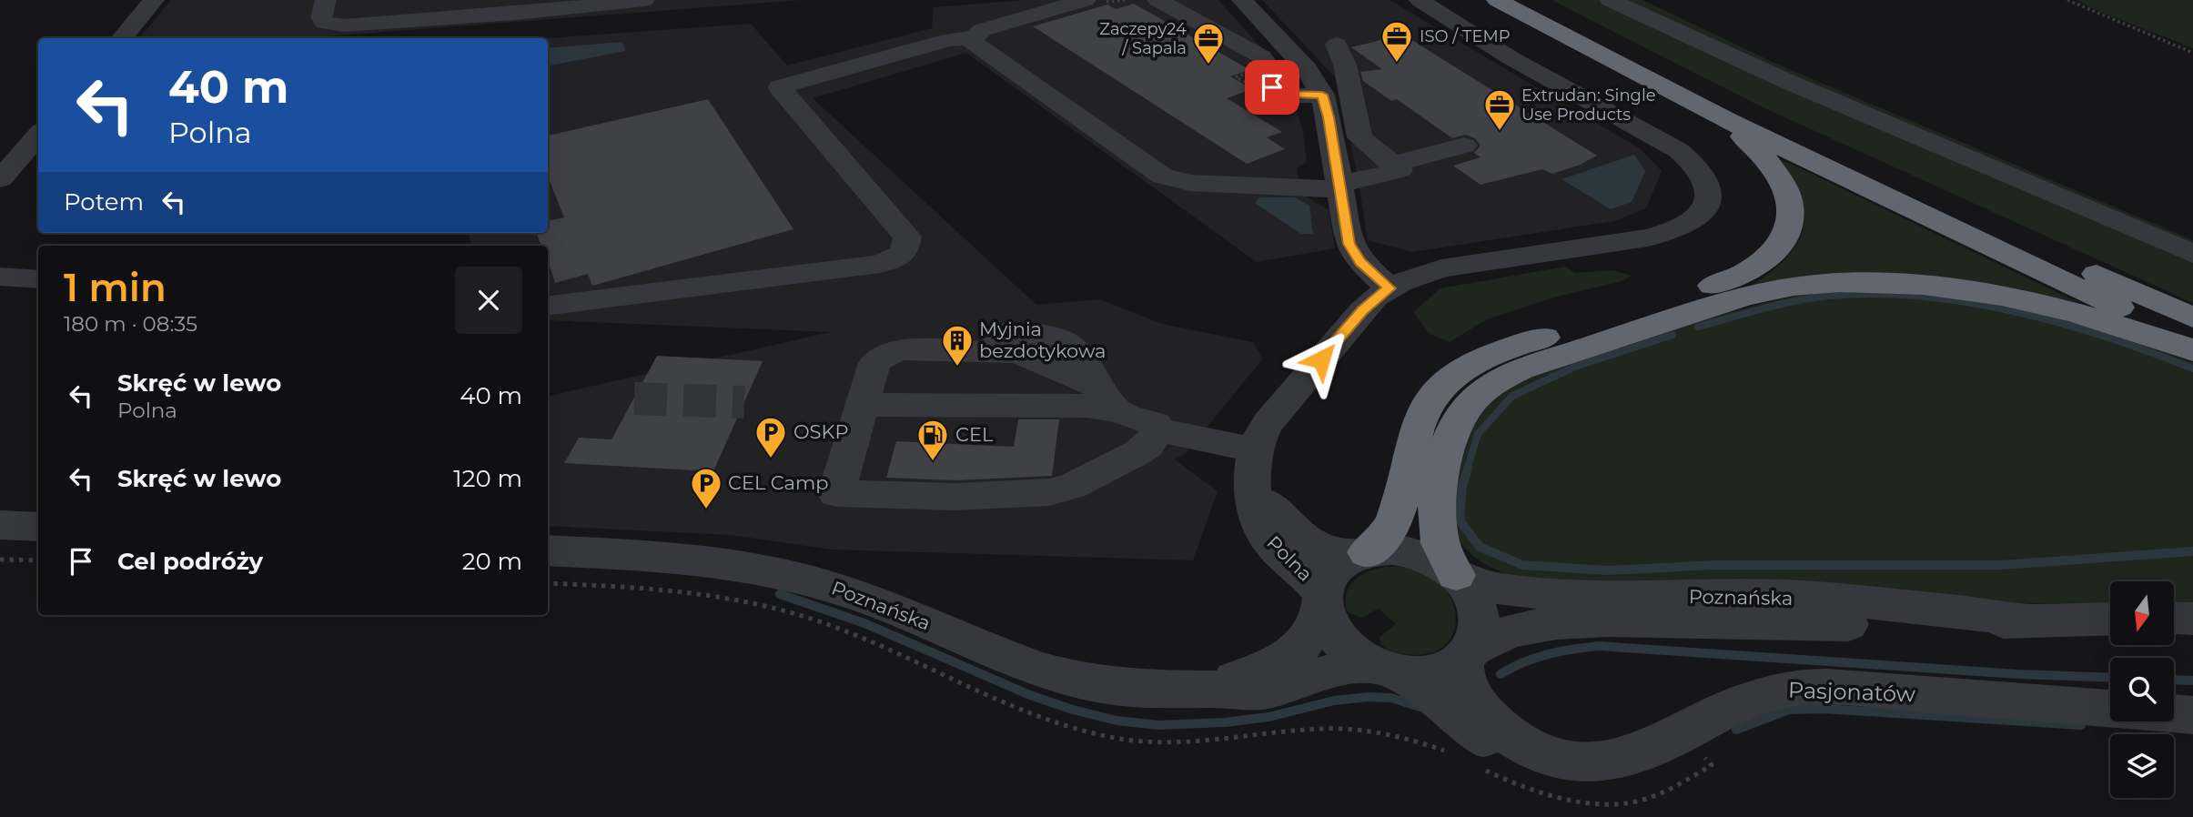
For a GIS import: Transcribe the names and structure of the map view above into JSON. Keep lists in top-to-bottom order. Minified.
{"streets":{"street":["Polna","Poznańska","Pasjonatów"]},"crossings":[["Polna","Poznańska"],["Polna","Pasjonatów"],["Poznańska","Pasjonatów"]],"places":{"office":["ISO / TEMP","Zaczepy24 / Sapala","Extrudan: Single Use Products"],"building":["Myjnia bezdotykowa"],"parking":["OSKP","CEL Camp"],"fuel station":["CEL"]},"north":"bottom","page":{"turn":["40 m","Polna"],"then":"Potem","heading":["1 min","180 m · 08:35"],"list":[{"name":"Skręć w lewo","note":"Polna","value":"40 m"},{"name":"Skręć w lewo","value":"120 m"},{"name":"Cel podróży","value":"20 m"}]}}
